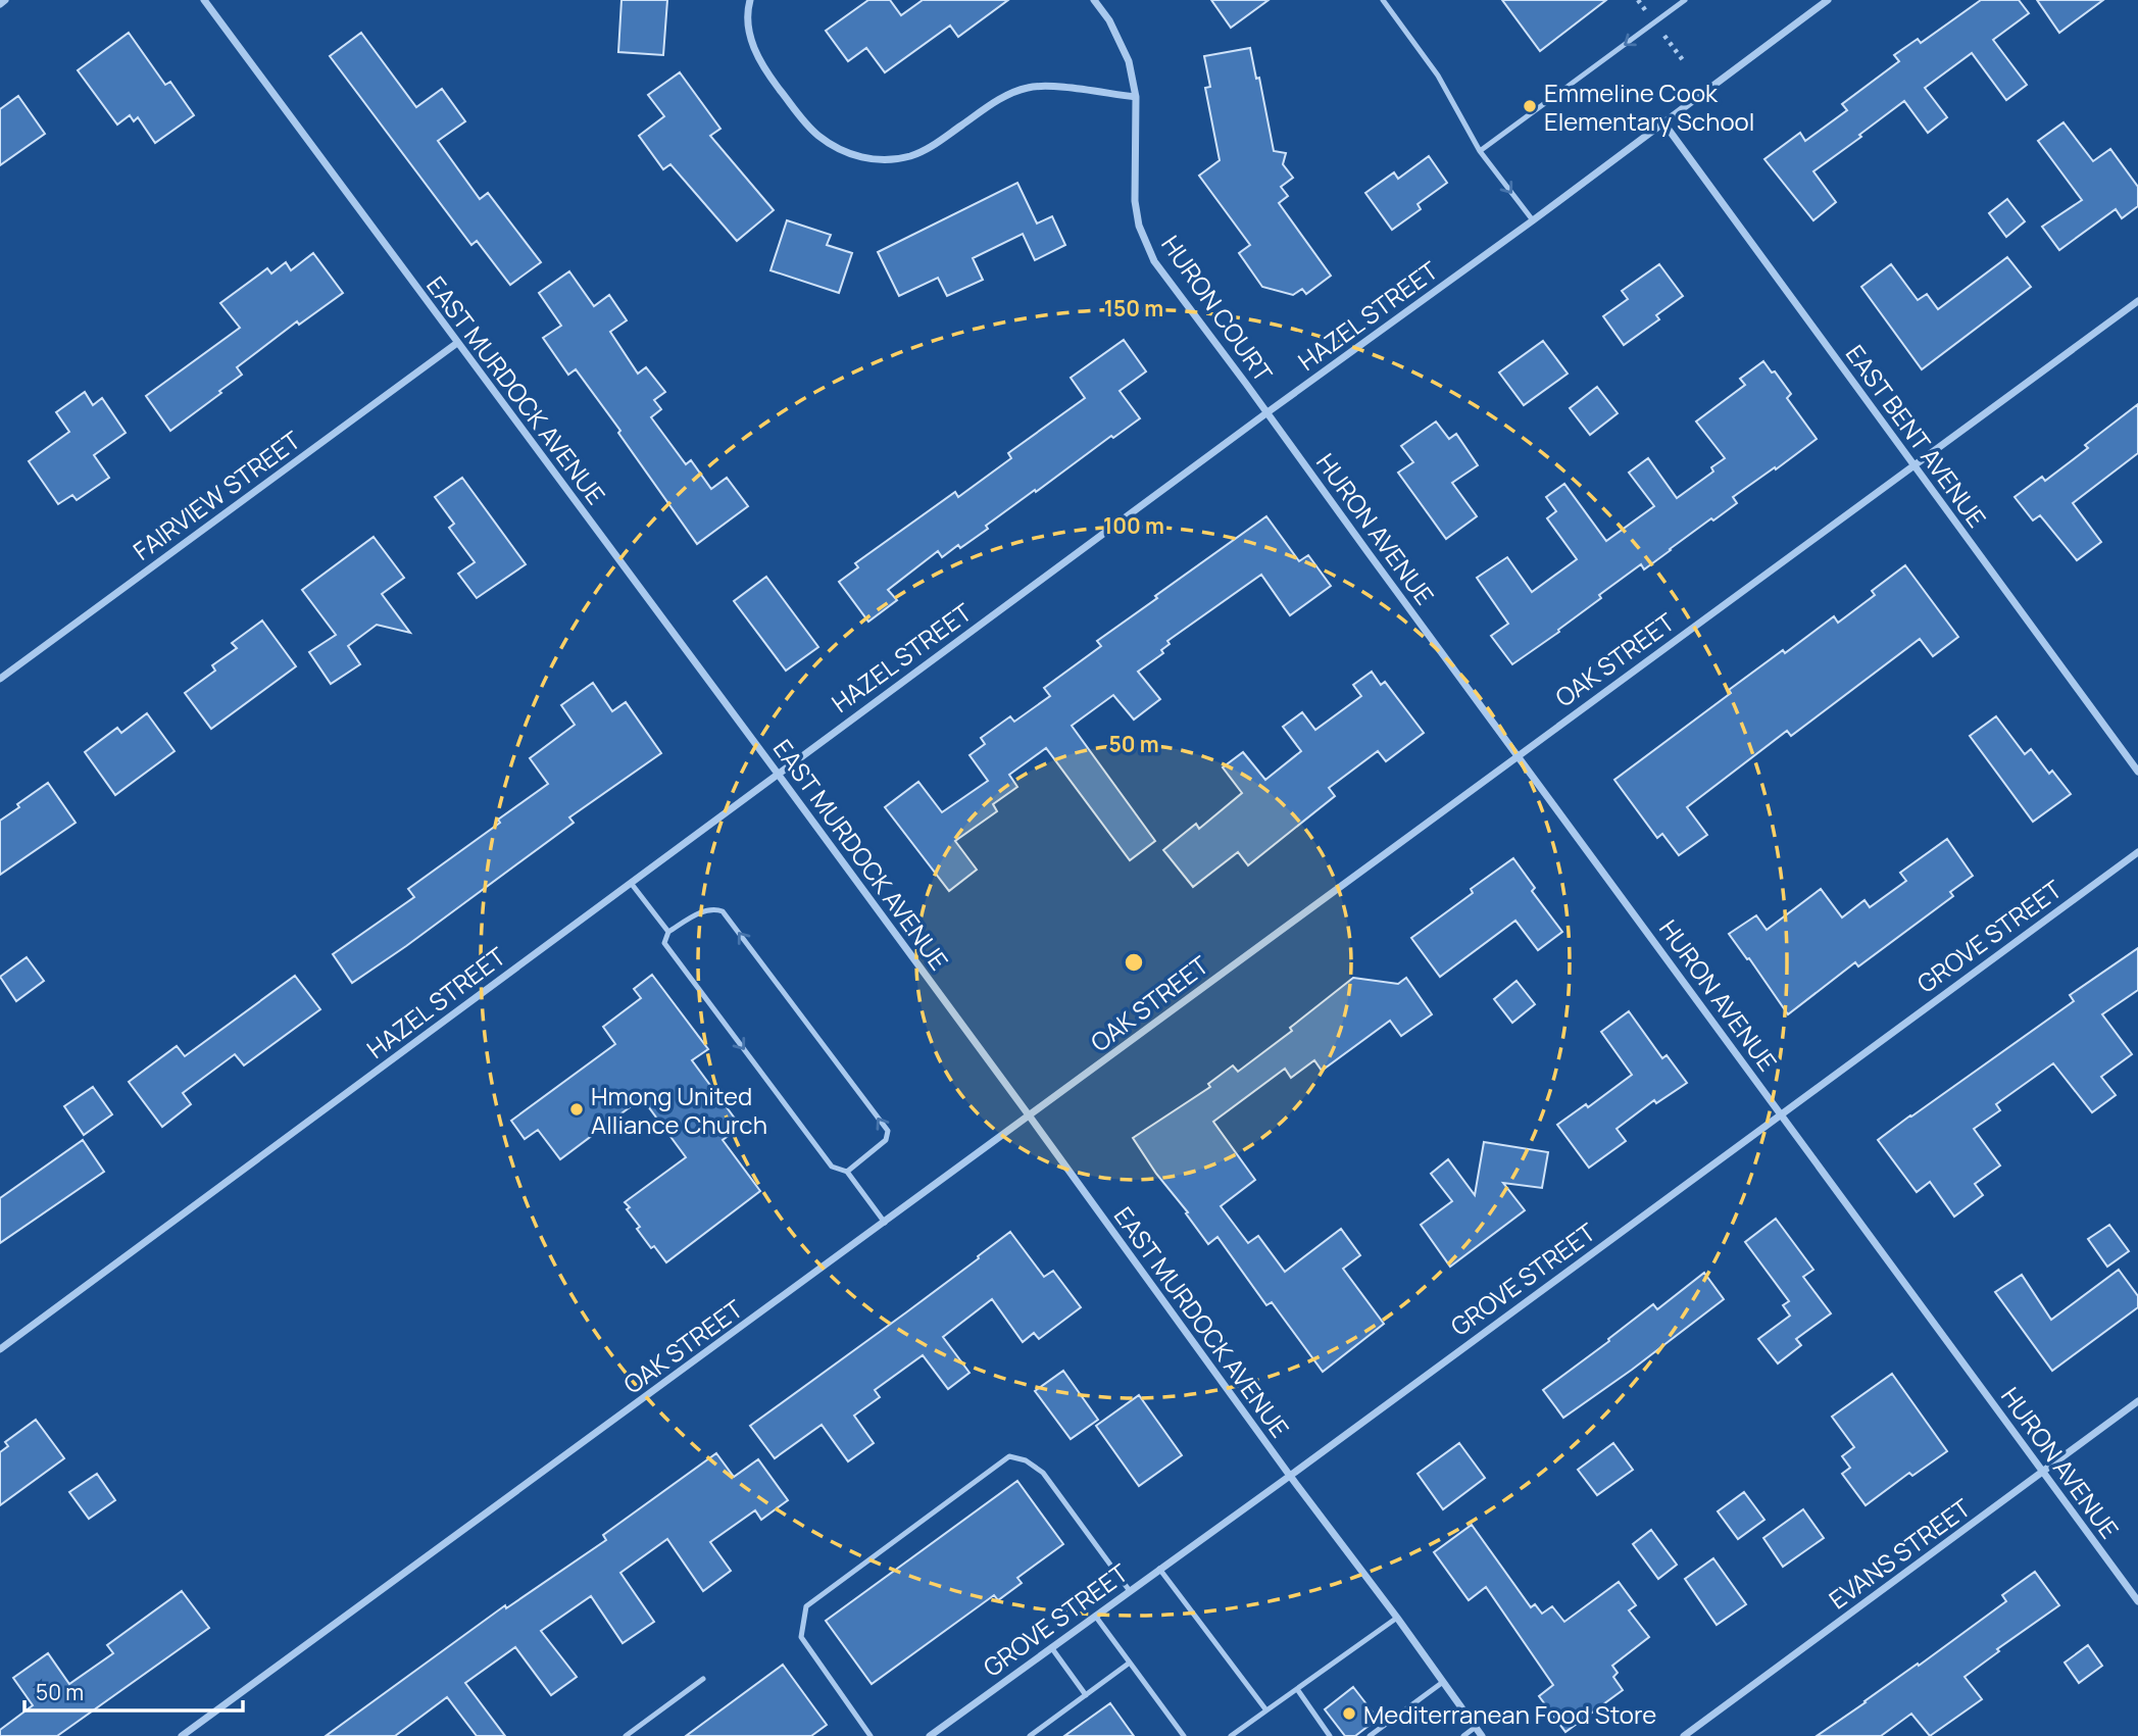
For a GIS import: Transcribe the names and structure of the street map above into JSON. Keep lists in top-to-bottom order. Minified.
{"streets":{"street":["HURON COURT","HAZEL STREET","EAST MURDOCK AVENUE","EAST BENT AVENUE","FAIRVIEW STREET","HURON AVENUE","OAK STREET","GROVE STREET","EVANS STREET"]},"crossings":[["HURON COURT","HAZEL STREET"],["HURON COURT","HURON AVENUE"],["HAZEL STREET","EAST MURDOCK AVENUE"],["HAZEL STREET","EAST BENT AVENUE"],["HAZEL STREET","HURON AVENUE"],["EAST MURDOCK AVENUE","FAIRVIEW STREET"],["EAST MURDOCK AVENUE","OAK STREET"],["EAST MURDOCK AVENUE","GROVE STREET"],["EAST BENT AVENUE","OAK STREET"],["HURON AVENUE","OAK STREET"],["HURON AVENUE","GROVE STREET"],["HURON AVENUE","EVANS STREET"]],"places":["Emmeline Cook Elementary School","Hmong United Alliance Church","Mediterranean Food Store"],"scale_bar":"50 m","rings":["150 m","100 m","50 m"]}
